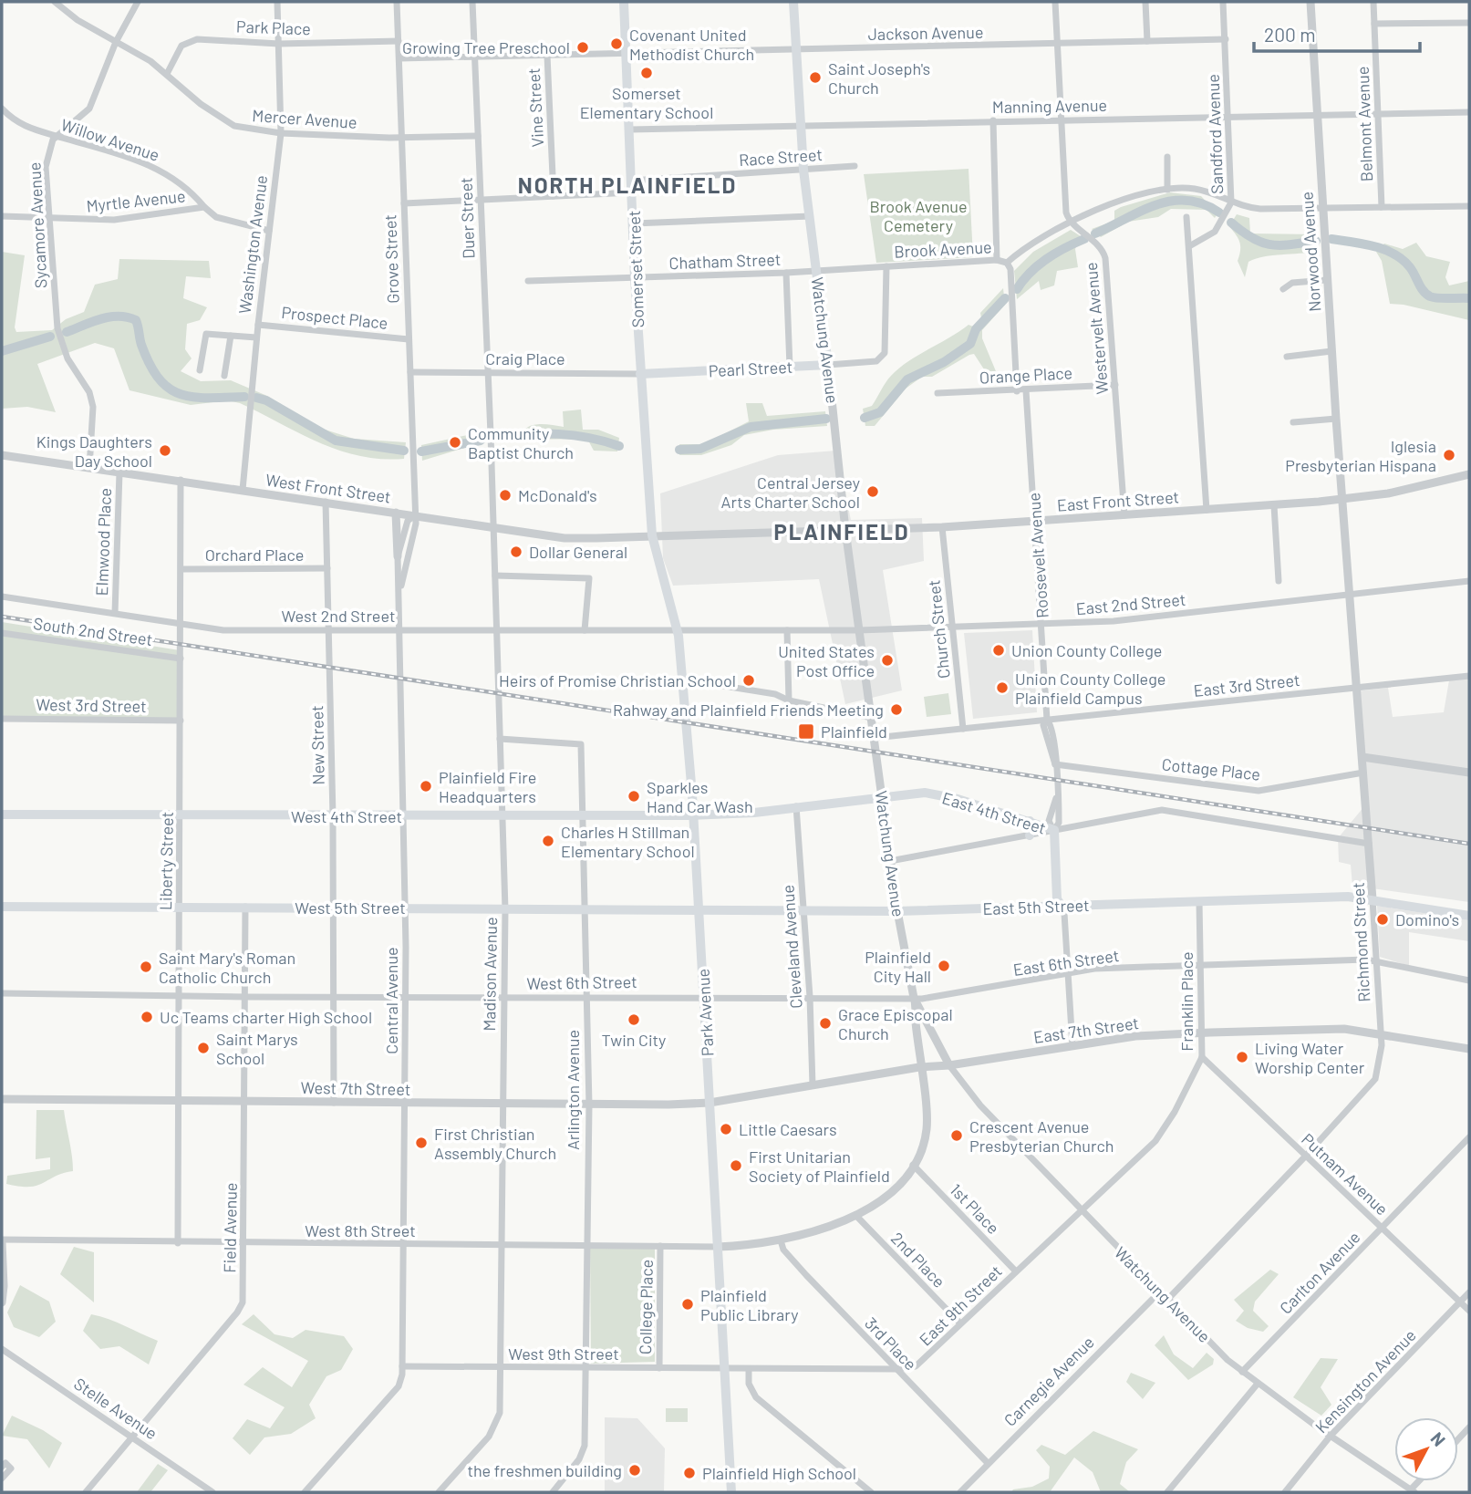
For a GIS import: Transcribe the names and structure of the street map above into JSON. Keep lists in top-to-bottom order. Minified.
{"streets":{"main road":["Somerset Street","Watchung Avenue","Pearl Street","Roosevelt Avenue","East 4th Street","West 4th Street","East 5th Street","West 5th Street","Park Avenue"],"street":["Park Place","Jackson Avenue","Manning Avenue","Vine Street","Mercer Avenue","Belmont Avenue","Sandford Avenue","Willow Avenue","Race Street","Myrtle Avenue","Duer Street","Sycamore Avenue","Washington Avenue","Brook Avenue","Norwood Avenue","Grove Street","Chatham Street","Prospect Place","Westervelt Avenue","Craig Place","Orange Place","West Front Street","East Front Street","Elmwood Place","Orchard Place","East 2nd Street","West 2nd Street","Church Street","South 2nd Street","East 3rd Street","West 3rd Street","New Street","Cottage Place","Liberty Street","Richmond Street","Cleveland Avenue","East 6th Street","Madison Avenue","West 6th Street","Central Avenue","Franklin Place","East 7th Street","West 7th Street","Arlington Avenue","Putnam Avenue","1st Place","Field Avenue","West 8th Street","2nd Place","Carlton Avenue","East 9th Street","College Place","3rd Place","West 9th Street","Carnegie Avenue","Kensington Avenue","Stelle Avenue"]},"crossings":[["Park Place","Mercer Avenue"],["Park Place","Washington Avenue"],["Park Place","Grove Street"],["Jackson Avenue","Sandford Avenue"],["Jackson Avenue","Somerset Street"],["Jackson Avenue","Watchung Avenue"],["Manning Avenue","Belmont Avenue"],["Manning Avenue","Sandford Avenue"],["Manning Avenue","Norwood Avenue"],["Manning Avenue","Somerset Street"],["Manning Avenue","Watchung Avenue"],["Mercer Avenue","Duer Street"],["Mercer Avenue","Washington Avenue"],["Mercer Avenue","Grove Street"],["Belmont Avenue","Brook Avenue"],["Sandford Avenue","Brook Avenue"],["Willow Avenue","Myrtle Avenue"],["Willow Avenue","Sycamore Avenue"],["Race Street","Somerset Street"],["Race Street","Watchung Avenue"],["Myrtle Avenue","Sycamore Avenue"],["Myrtle Avenue","Washington Avenue"],["Duer Street","Craig Place"],["Duer Street","Madison Avenue"],["Sycamore Avenue","West Front Street"],["Washington Avenue","Prospect Place"],["Washington Avenue","West Front Street"],["Brook Avenue","Norwood Avenue"],["Brook Avenue","Chatham Street"],["Brook Avenue","Westervelt Avenue"],["Brook Avenue","Watchung Avenue"],["Brook Avenue","Pearl Street"],["Norwood Avenue","East Front Street"],["Norwood Avenue","Richmond Street"],["Grove Street","Prospect Place"],["Grove Street","Craig Place"],["Grove Street","West Front Street"],["Grove Street","Central Avenue"],["Chatham Street","Somerset Street"],["Chatham Street","Watchung Avenue"],["Somerset Street","Craig Place"],["Somerset Street","Pearl Street"],["Somerset Street","West Front Street"],["Somerset Street","East Front Street"],["Somerset Street","Park Avenue"],["Westervelt Avenue","Orange Place"],["Westervelt Avenue","East Front Street"],["Watchung Avenue","Pearl Street"],["Watchung Avenue","East Front Street"],["Watchung Avenue","East 2nd Street"],["Watchung Avenue","East 3rd Street"],["Watchung Avenue","East 4th Street"],["Watchung Avenue","East 5th Street"],["Watchung Avenue","Richmond Street"],["Watchung Avenue","East 6th Street"],["Watchung Avenue","Franklin Place"],["Watchung Avenue","East 7th Street"],["Watchung Avenue","Carlton Avenue"],["Watchung Avenue","East 9th Street"],["Watchung Avenue","Carnegie Avenue"],["Watchung Avenue","Kensington Avenue"],["Craig Place","Pearl Street"],["Orange Place","Roosevelt Avenue"],["West Front Street","East Front Street"],["West Front Street","Elmwood Place"],["West Front Street","New Street"],["West Front Street","Liberty Street"],["West Front Street","Madison Avenue"],["West Front Street","Central Avenue"],["West Front Street","Park Avenue"],["East Front Street","Roosevelt Avenue"],["East Front Street","Church Street"],["East Front Street","Richmond Street"],["East Front Street","Park Avenue"],["Elmwood Place","West 2nd Street"],["Orchard Place","New Street"],["Orchard Place","Liberty Street"],["Roosevelt Avenue","East 2nd Street"],["Roosevelt Avenue","East 3rd Street"],["Roosevelt Avenue","Cottage Place"],["Roosevelt Avenue","East 4th Street"],["Roosevelt Avenue","East 5th Street"],["Roosevelt Avenue","East 6th Street"],["Roosevelt Avenue","East 7th Street"],["East 2nd Street","West 2nd Street"],["East 2nd Street","Church Street"],["East 2nd Street","Richmond Street"],["East 2nd Street","Park Avenue"],["West 2nd Street","New Street"],["West 2nd Street","Liberty Street"],["West 2nd Street","Madison Avenue"],["West 2nd Street","Central Avenue"],["West 2nd Street","Park Avenue"],["Church Street","East 3rd Street"],["South 2nd Street","Liberty Street"],["East 3rd Street","Richmond Street"],["West 3rd Street","Liberty Street"],["New Street","West 4th Street"],["New Street","West 5th Street"],["New Street","West 6th Street"],["New Street","West 7th Street"],["Cottage Place","Richmond Street"],["East 4th Street","West 4th Street"],["East 4th Street","Richmond Street"],["East 4th Street","Cleveland Avenue"],["East 4th Street","Park Avenue"],["West 4th Street","Liberty Street"],["West 4th Street","Madison Avenue"],["West 4th Street","Central Avenue"],["West 4th Street","Park Avenue"],["West 4th Street","Arlington Avenue"],["Liberty Street","West 5th Street"],["Liberty Street","West 6th Street"],["Liberty Street","West 7th Street"],["Liberty Street","West 8th Street"],["East 5th Street","West 5th Street"],["East 5th Street","Richmond Street"],["East 5th Street","Cleveland Avenue"],["East 5th Street","Franklin Place"],["East 5th Street","Park Avenue"],["West 5th Street","Madison Avenue"],["West 5th Street","Central Avenue"],["West 5th Street","Park Avenue"],["West 5th Street","Arlington Avenue"],["West 5th Street","Field Avenue"],["Richmond Street","East 6th Street"],["Richmond Street","East 7th Street"],["Richmond Street","Putnam Avenue"],["Cleveland Avenue","East 6th Street"],["Cleveland Avenue","East 7th Street"],["East 6th Street","West 6th Street"],["East 6th Street","Franklin Place"],["East 6th Street","Park Avenue"],["Madison Avenue","West 6th Street"],["Madison Avenue","West 7th Street"],["Madison Avenue","Arlington Avenue"],["Madison Avenue","West 8th Street"],["Madison Avenue","West 9th Street"],["West 6th Street","Central Avenue"],["West 6th Street","Park Avenue"],["West 6th Street","Arlington Avenue"],["West 6th Street","Field Avenue"],["Central Avenue","West 7th Street"],["Central Avenue","West 8th Street"],["Central Avenue","West 9th Street"],["Franklin Place","East 7th Street"],["Franklin Place","Putnam Avenue"],["Franklin Place","East 9th Street"],["Park Avenue","East 7th Street"],["Park Avenue","West 7th Street"],["Park Avenue","West 8th Street"],["Park Avenue","East 9th Street"],["Park Avenue","West 9th Street"],["East 7th Street","West 7th Street"],["West 7th Street","Arlington Avenue"],["West 7th Street","Field Avenue"],["Arlington Avenue","West 8th Street"],["Arlington Avenue","West 9th Street"],["Putnam Avenue","Carlton Avenue"],["Putnam Avenue","Kensington Avenue"],["1st Place","East 9th Street"],["Field Avenue","West 8th Street"],["Field Avenue","Stelle Avenue"],["West 8th Street","College Place"],["2nd Place","East 9th Street"],["East 9th Street","3rd Place"],["East 9th Street","West 9th Street"],["College Place","West 9th Street"],["3rd Place","Carnegie Avenue"]],"districts":["NORTH PLAINFIELD","PLAINFIELD"],"parks":["Brook Avenue Cemetery"],"places":{"other":["Covenant United Methodist Church","Growing Tree Preschool","Somerset Elementary School","Saint Joseph's Church","Community Baptist Church","Kings Daughters Day School","Iglesia Presbyterian Hispana","Central Jersey Arts Charter School","McDonald's","Dollar General","Union County College","United States Post Office","Heirs of Promise Christian School","Union County College Plainfield Campus","Rahway and Plainfield Friends Meeting","Plainfield Fire Headquarters","Sparkles Hand Car Wash","Charles H Stillman Elementary School","Domino's","Plainfield City Hall","Saint Mary's Roman Catholic Church","Uc Teams charter High School","Twin City","Grace Episcopal Church","Saint Marys School","Living Water Worship Center","Little Caesars","Crescent Avenue Presbyterian Church","First Christian Assembly Church","First Unitarian Society of Plainfield","Plainfield Public Library","the freshmen building","Plainfield High School"],"transit":["Plainfield"]},"scale_bar":"200 m","north":"top right"}
